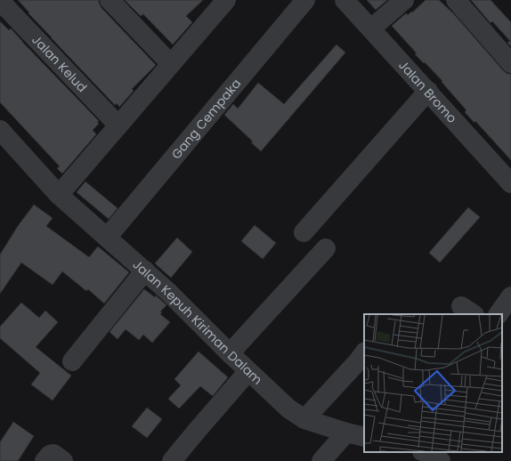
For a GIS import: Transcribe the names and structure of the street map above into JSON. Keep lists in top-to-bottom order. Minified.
{"streets":{"street":["Jalan Kelud","Jalan Bromo","Gang Cempaka","Jalan Kepuh Kiriman Dalam"]},"crossings":[["Gang Cempaka","Jalan Kepuh Kiriman Dalam"]]}
